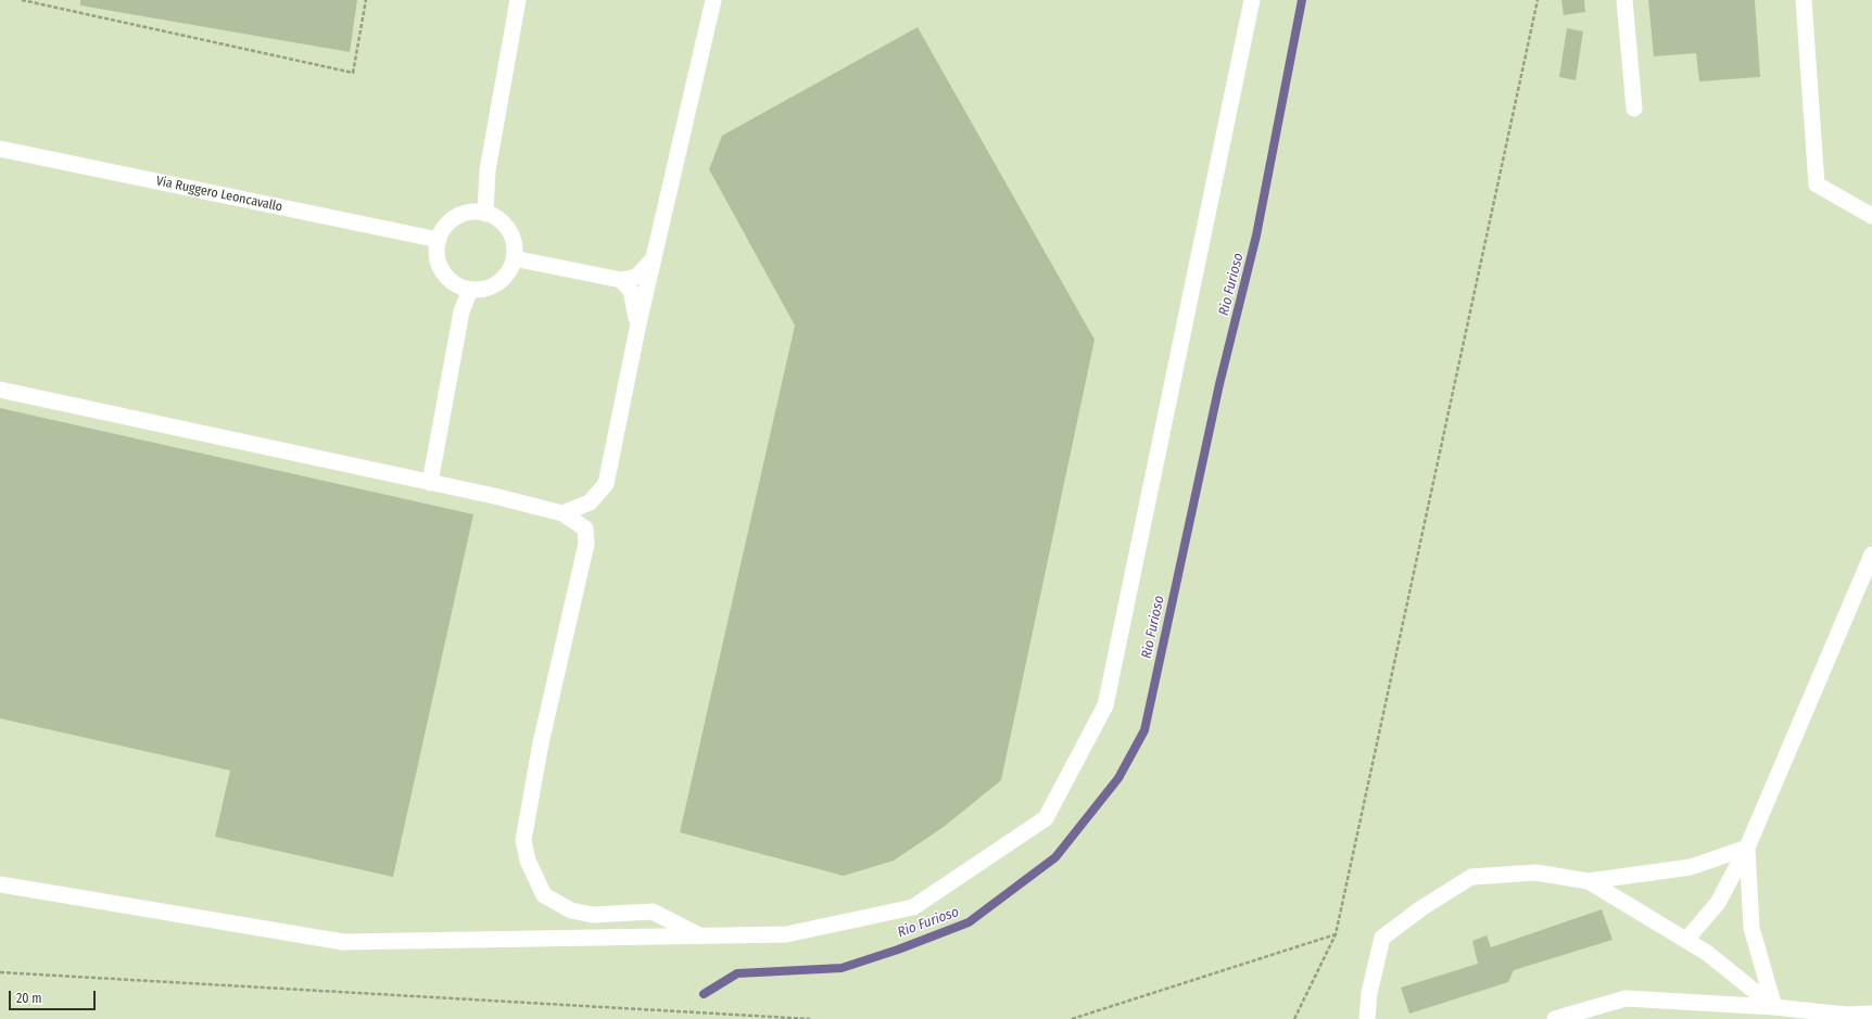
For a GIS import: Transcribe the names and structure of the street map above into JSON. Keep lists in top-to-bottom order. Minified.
{"streets":{"lane":["Via Ruggero Leoncavallo"]},"water":["Rio Furioso"],"scale_bar":"20 m"}
